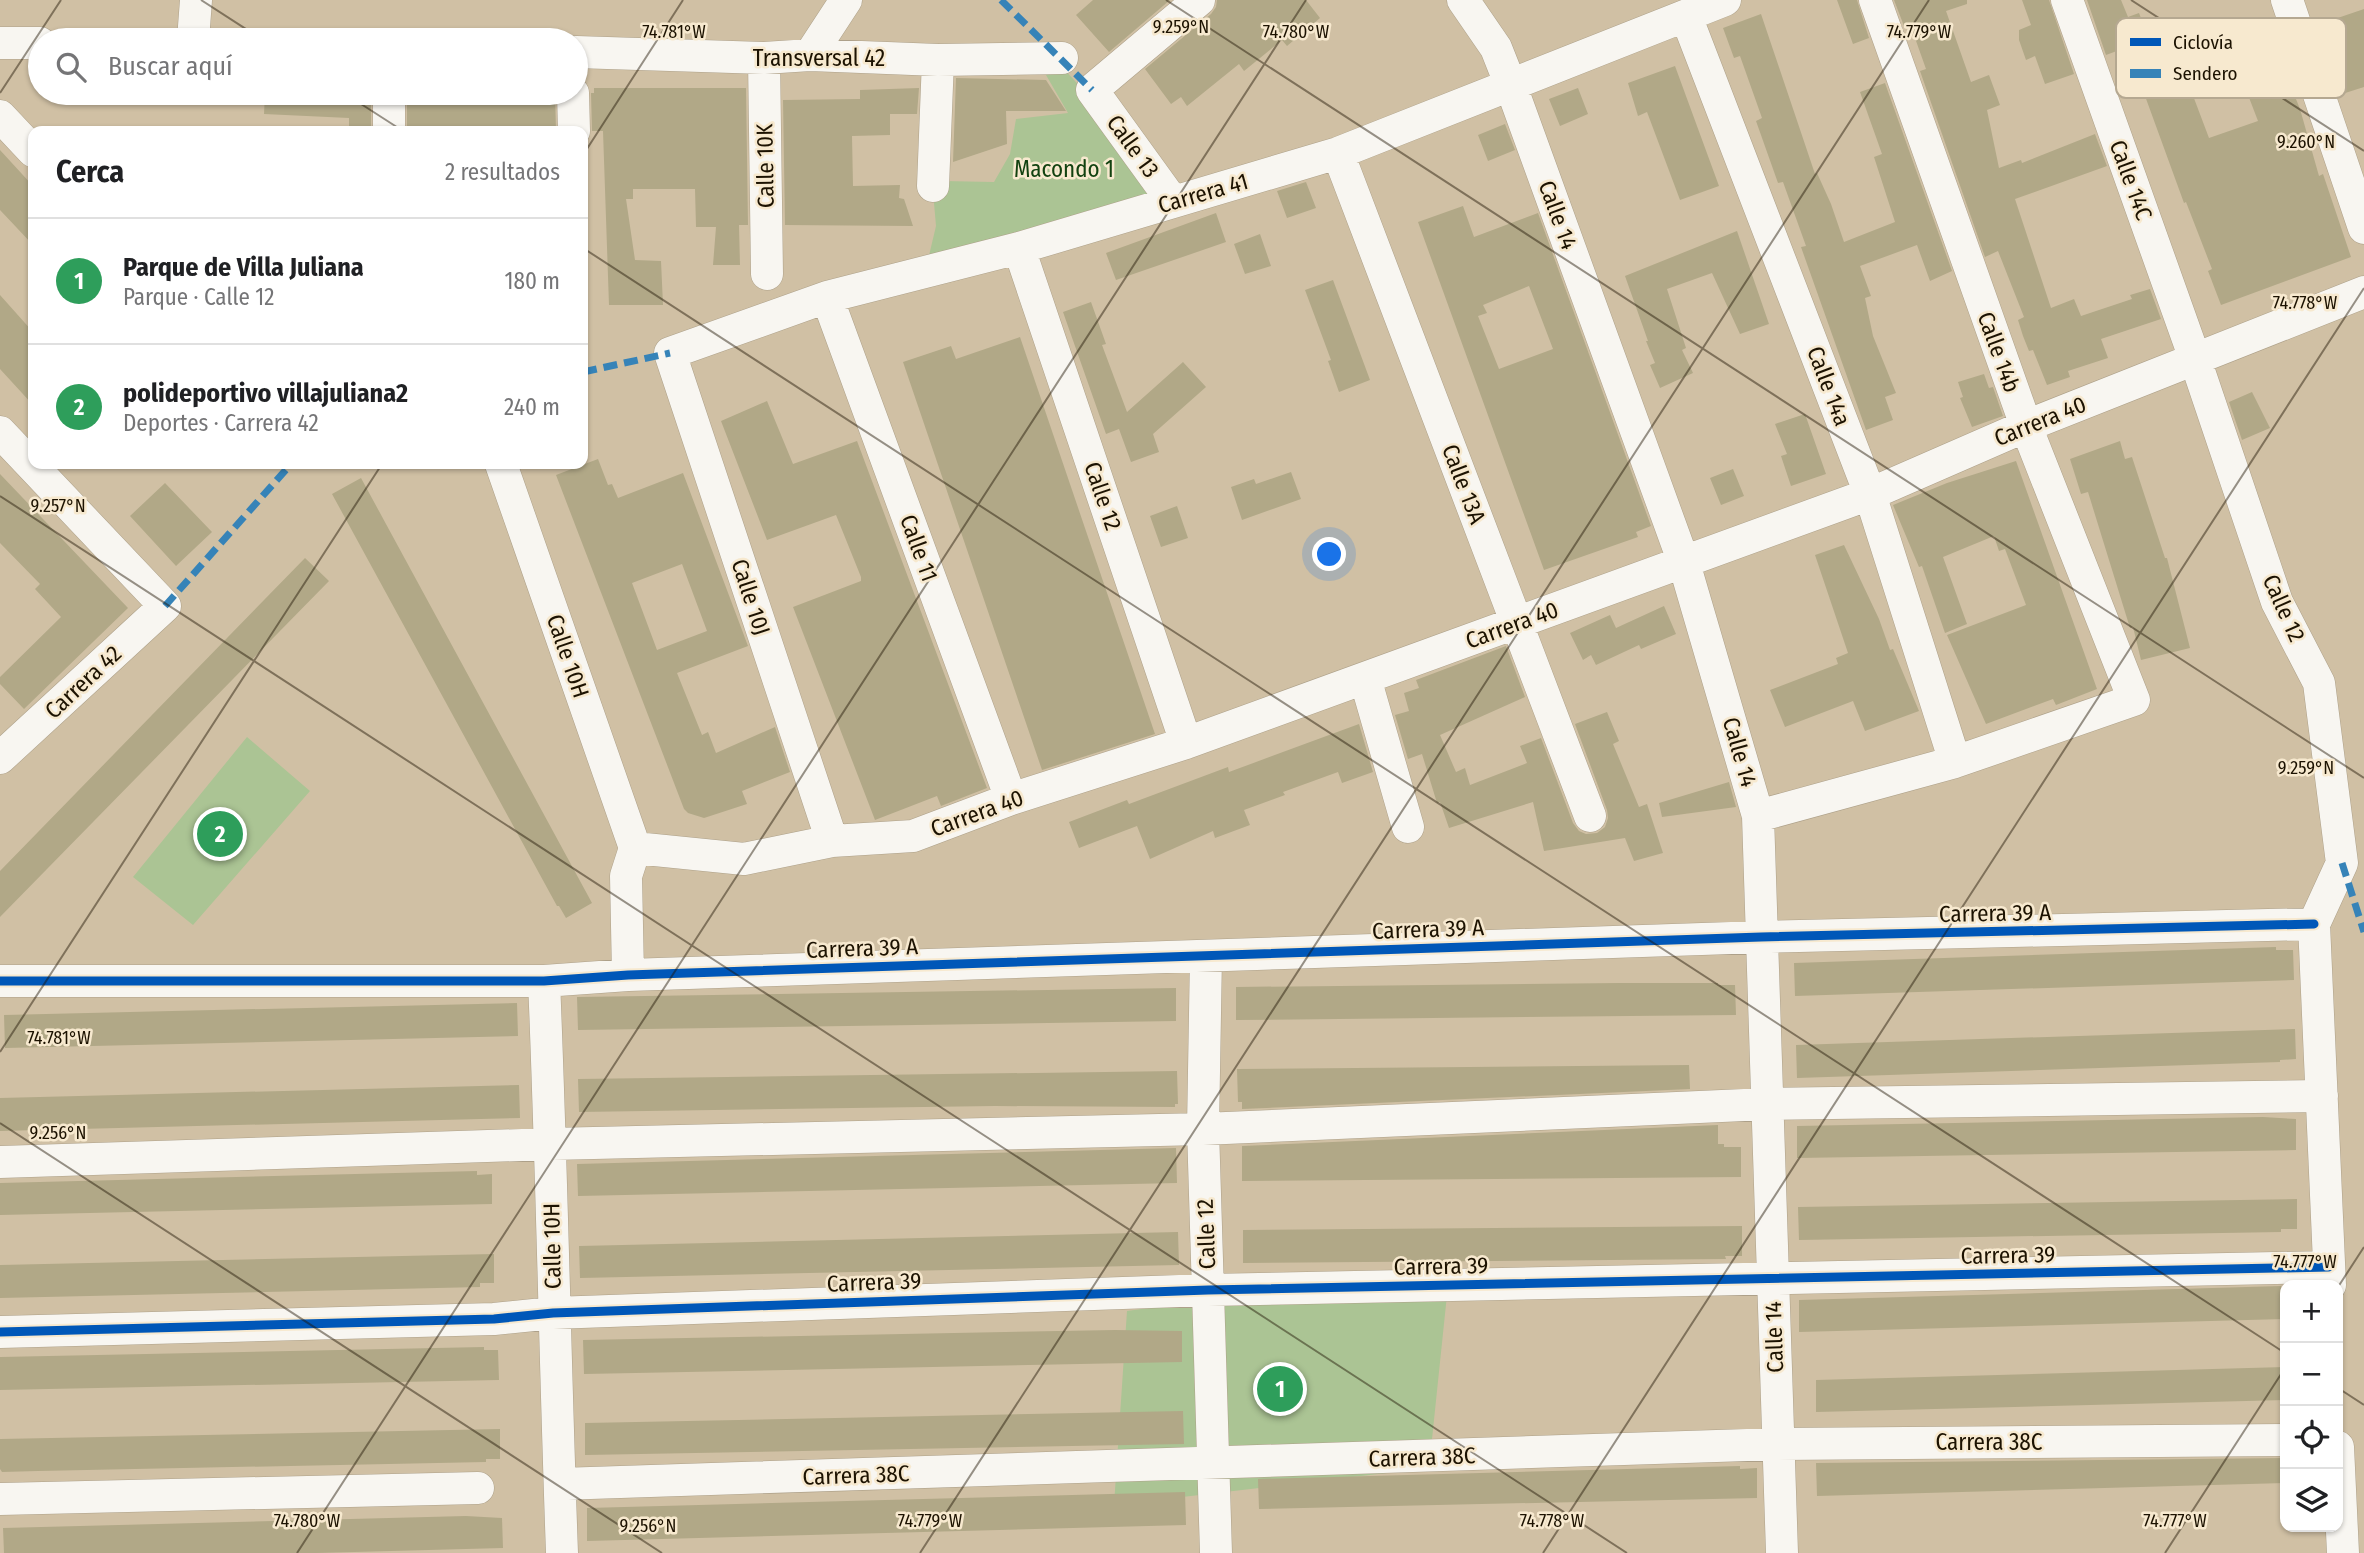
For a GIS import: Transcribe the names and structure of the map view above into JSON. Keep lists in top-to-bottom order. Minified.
{"streets":{"street":["Transversal 42","Calle 13","Calle 10K","Calle 14C","Carrera 41","Calle 14","Calle 14b","Calle 14a","Carrera 40","Calle 13A","Calle 12","Calle 11","Calle 10J","Calle 10H","Carrera 42","Carrera 39 A","Carrera 39","Carrera 38C"]},"crossings":[["Transversal 42","Calle 10K"],["Calle 13","Carrera 41"],["Calle 14C","Carrera 40"],["Calle 14C","Calle 12"],["Carrera 41","Calle 14"],["Carrera 41","Calle 14a"],["Carrera 41","Calle 13A"],["Carrera 41","Calle 12"],["Carrera 41","Calle 11"],["Carrera 41","Calle 10J"],["Calle 14","Carrera 40"],["Calle 14","Carrera 39 A"],["Calle 14","Carrera 39"],["Calle 14","Carrera 38C"],["Calle 14b","Calle 14a"],["Calle 14b","Carrera 40"],["Calle 14a","Carrera 40"],["Carrera 40","Calle 13A"],["Carrera 40","Calle 12"],["Carrera 40","Calle 11"],["Carrera 40","Calle 10J"],["Carrera 40","Calle 10H"],["Calle 12","Carrera 39 A"],["Calle 12","Carrera 39"],["Calle 12","Carrera 38C"],["Calle 10H","Carrera 39 A"],["Calle 10H","Carrera 39"],["Calle 10H","Carrera 38C"]],"parks":["Macondo 1"],"legend":["Ciclovía","Sendero"],"page":{"search":"Buscar aquí","heading":["Cerca","2 resultados"],"list":[{"mark":"1","name":"Parque de Villa Juliana","note":"Parque · Calle 12","value":"180 m"},{"mark":"2","name":"polideportivo villajuliana2","note":"Deportes · Carrera 42","value":"240 m"}],"pins":["2","1"],"map_buttons":["+","−"]},"coordinates":["9.259°N","74.781°W","74.780°W","74.779°W","9.260°N","74.778°W","9.257°N","9.256°N","74.777°W"]}
